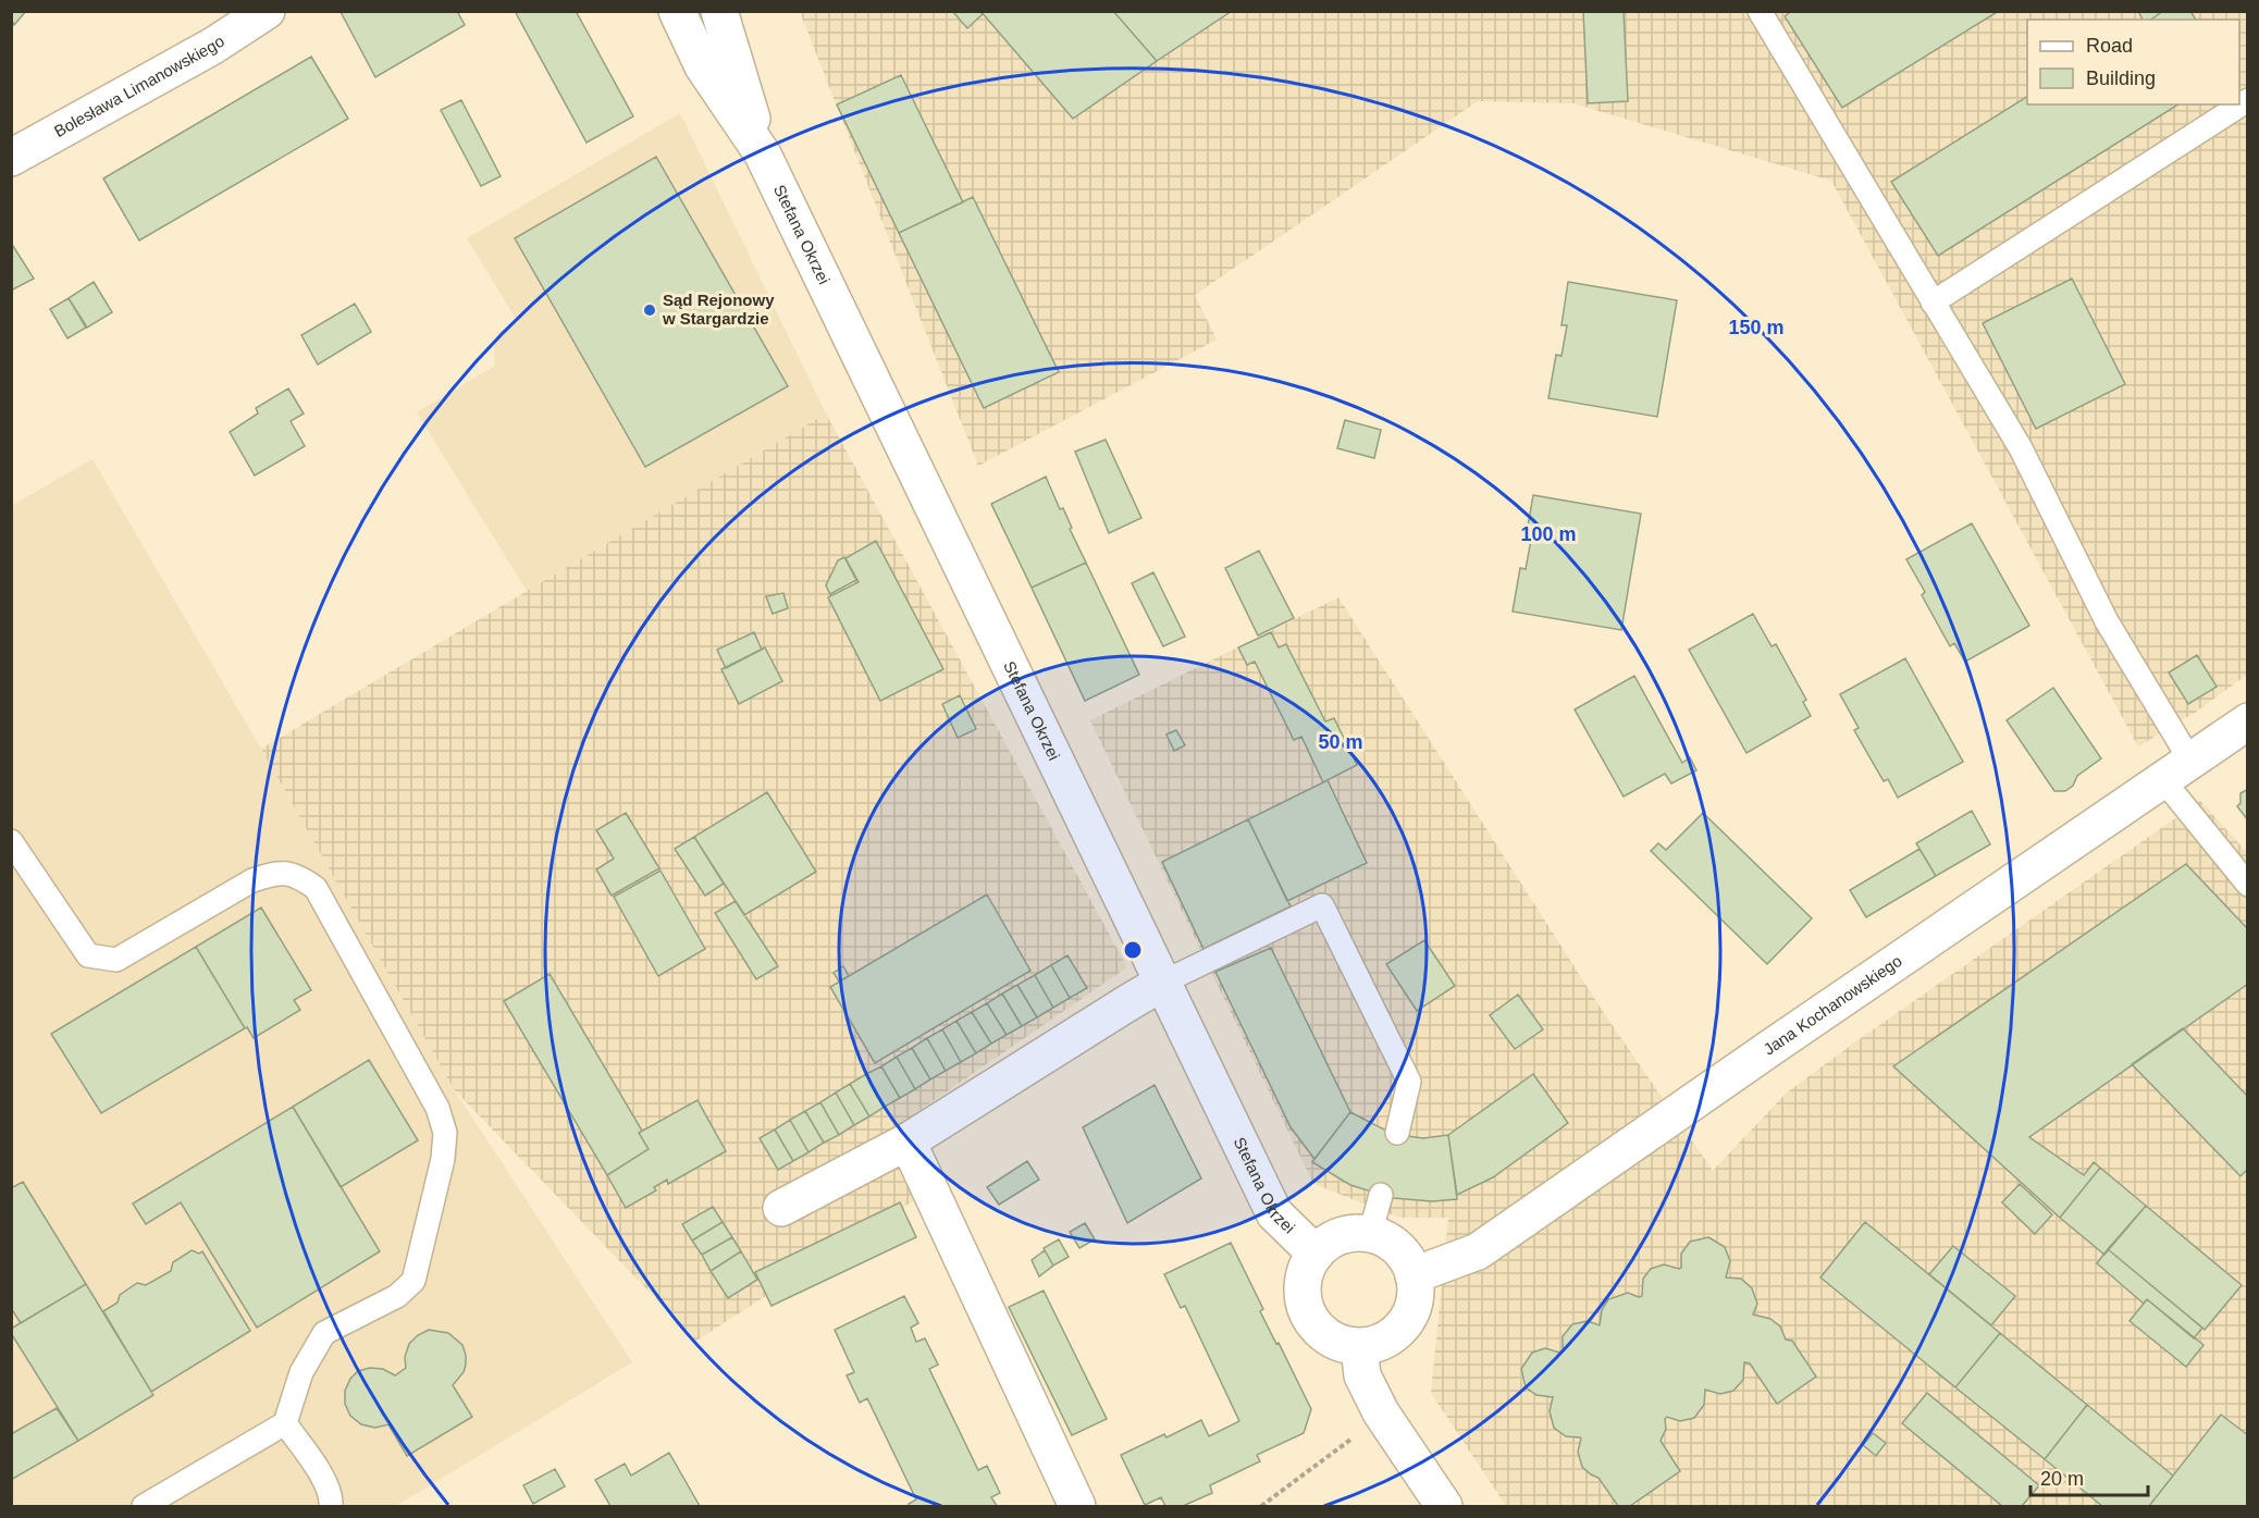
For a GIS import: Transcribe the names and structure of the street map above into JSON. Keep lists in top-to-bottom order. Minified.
{"streets":{"street":["Bolesława Limanowskiego","Stefana Okrzei","Jana Kochanowskiego"]},"crossings":[["Stefana Okrzei","Jana Kochanowskiego"]],"places":["Sąd Rejonowy w Stargardzie"],"legend":["Road","Building"],"scale_bar":"20 m","rings":["150 m","100 m","50 m"]}
